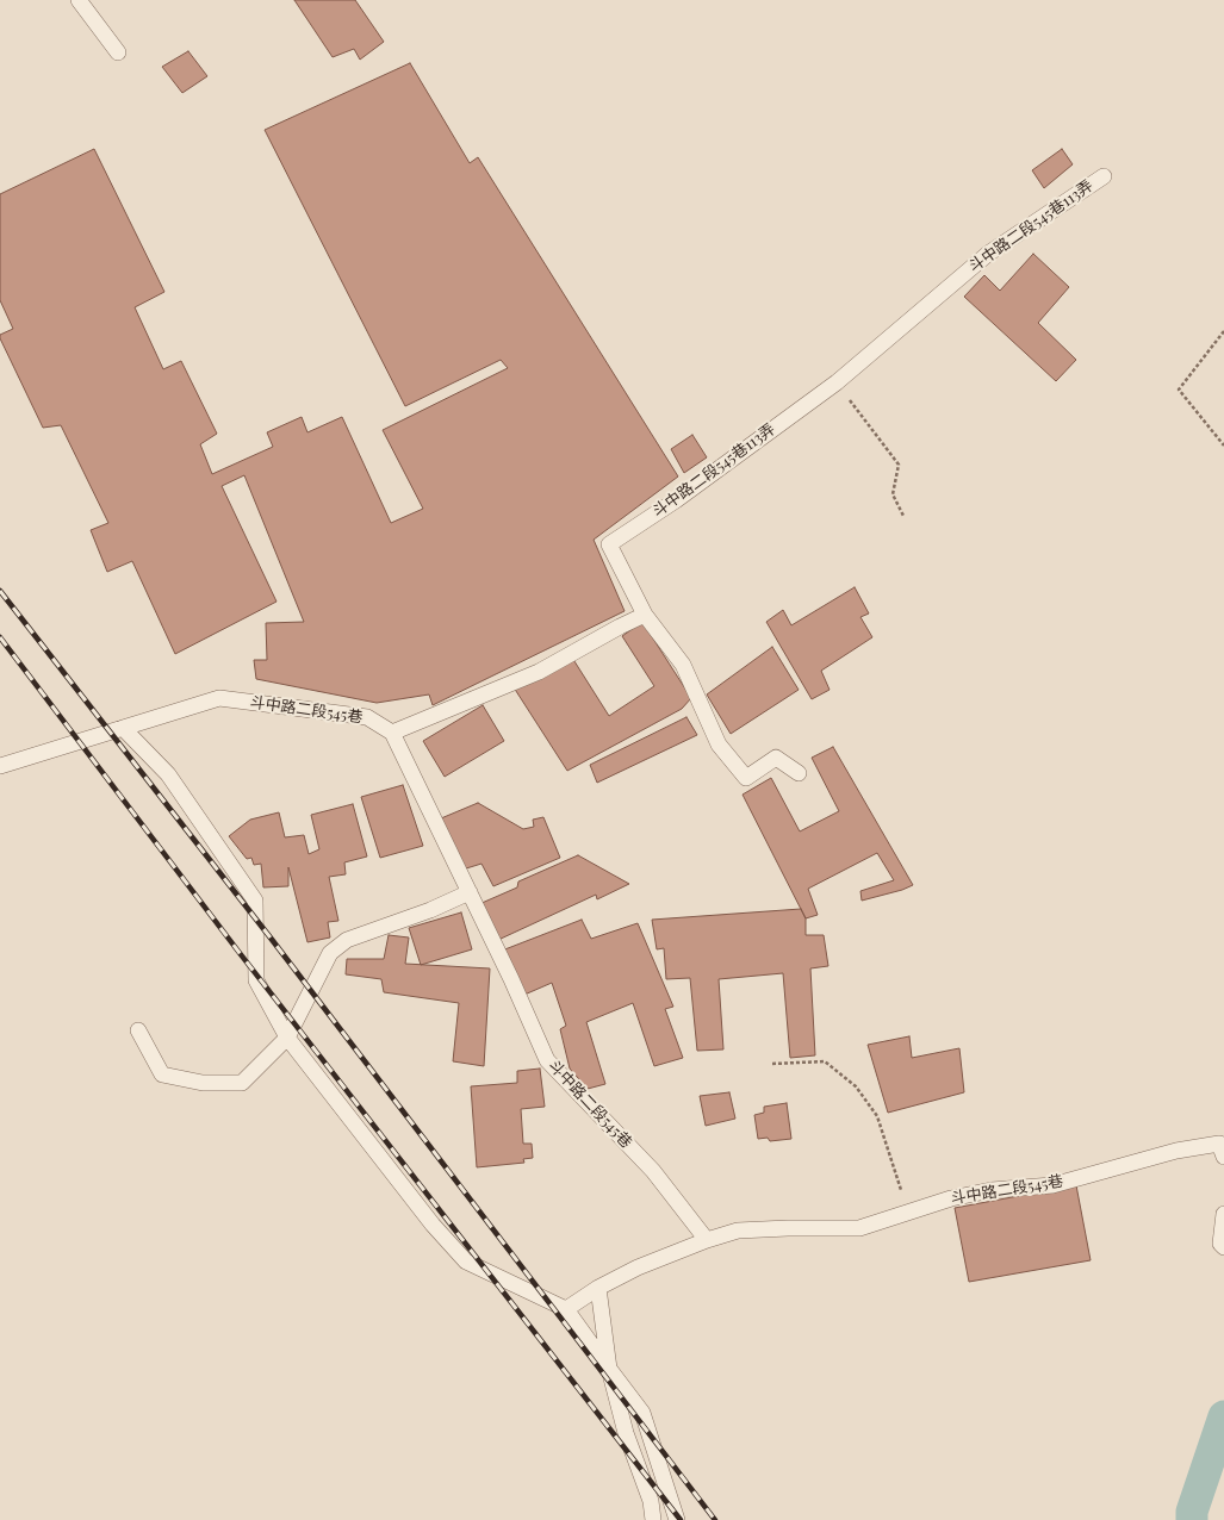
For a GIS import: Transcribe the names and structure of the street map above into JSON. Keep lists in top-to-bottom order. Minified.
{"streets":{"lane":["斗中路二段545巷113弄","斗中路二段545巷"]}}
